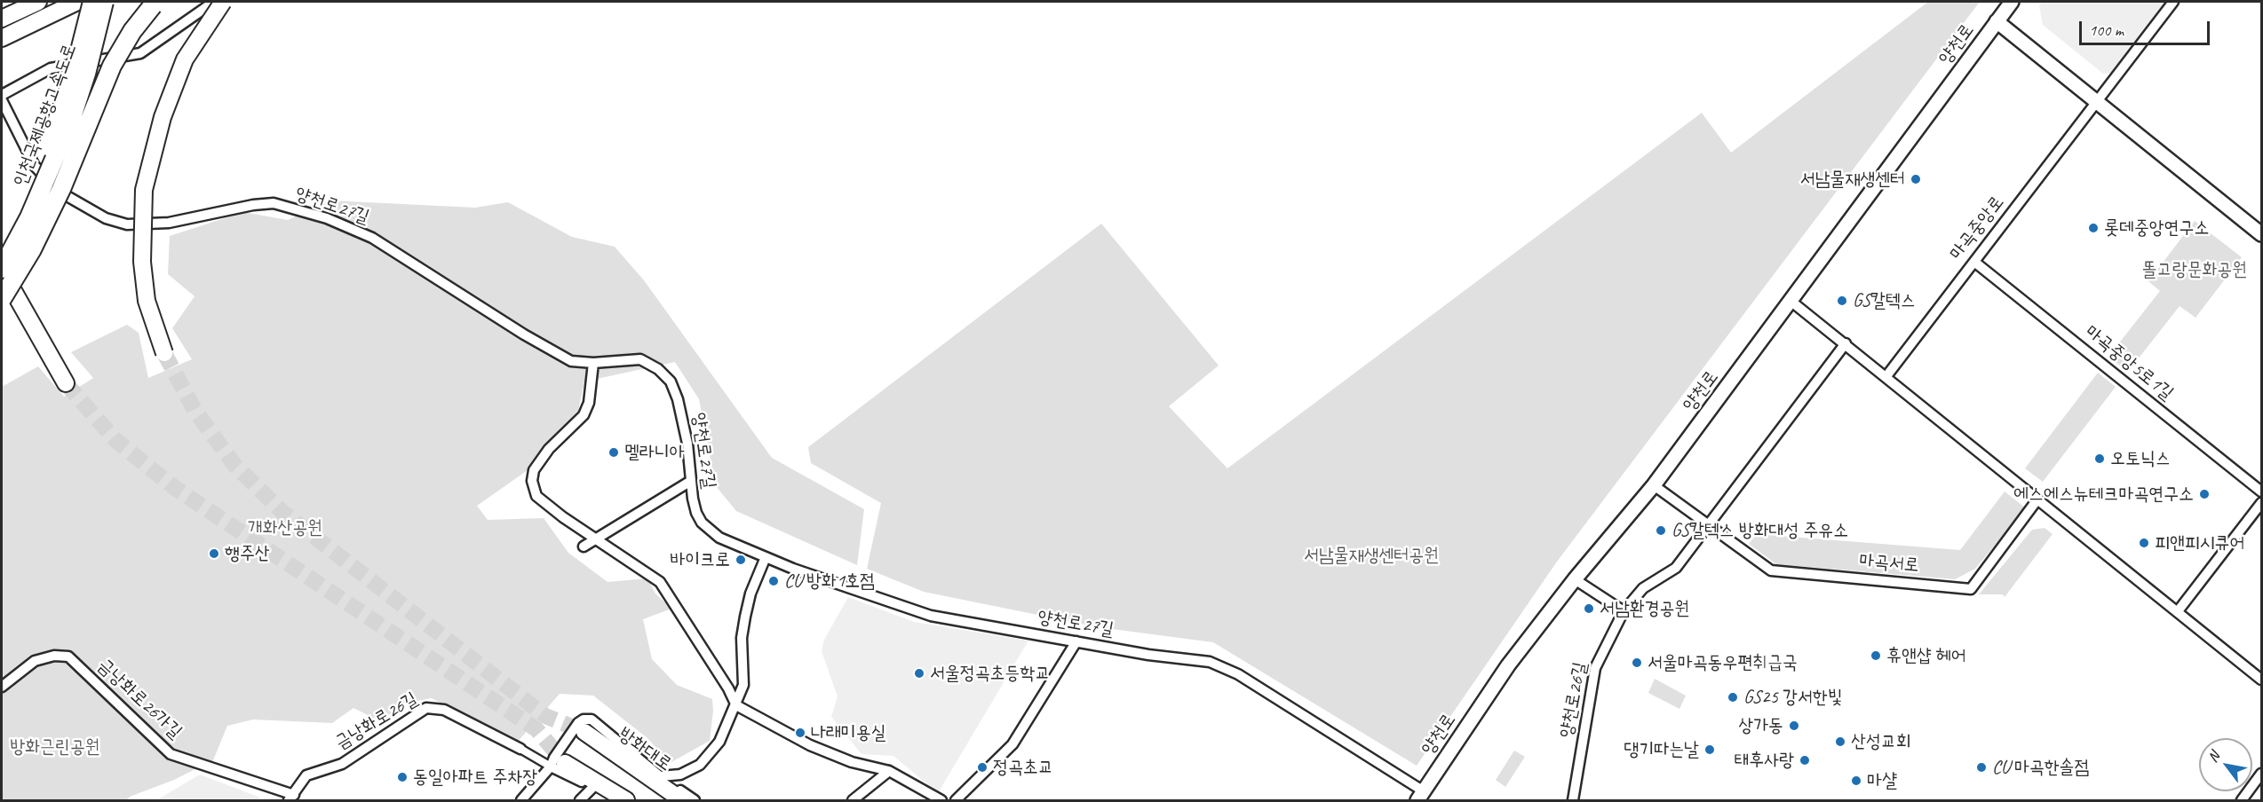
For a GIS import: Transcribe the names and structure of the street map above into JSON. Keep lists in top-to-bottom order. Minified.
{"streets":{"highway":["인천국제공항고속도로"],"main road":["양천로","방화대로"],"street":["양천로27길","마곡중앙로","마곡중앙5로1길","마곡서로","금낭화로26가길","양천로26길","금낭화로26길"]},"crossings":[["양천로","양천로27길"],["양천로","마곡서로"],["마곡중앙로","마곡중앙5로1길"],["금낭화로26가길","금낭화로26길"]],"parks":["똘고랑문화공원","개화산공원","서남물재생센터공원","방화근린공원"],"places":["서남물재생센터","롯데중앙연구소","GS칼텍스","멜라니아","오토닉스","에스에스뉴테크마곡연구소","GS칼텍스 방화대성 주유소","피앤피시큐어","행주산","바이크로","CU 방화1호점","서남환경공원","휴앤샵 헤어","서울마곡동우편취급국","서울정곡초등학교","GS25 강서한빛","상가동","나래미용실","산성교회","댕기따는날","태후사랑","정곡초교","CU 마곡한솔점","동일아파트 주차장","마샬"],"scale_bar":"100 m","north":"top left"}
